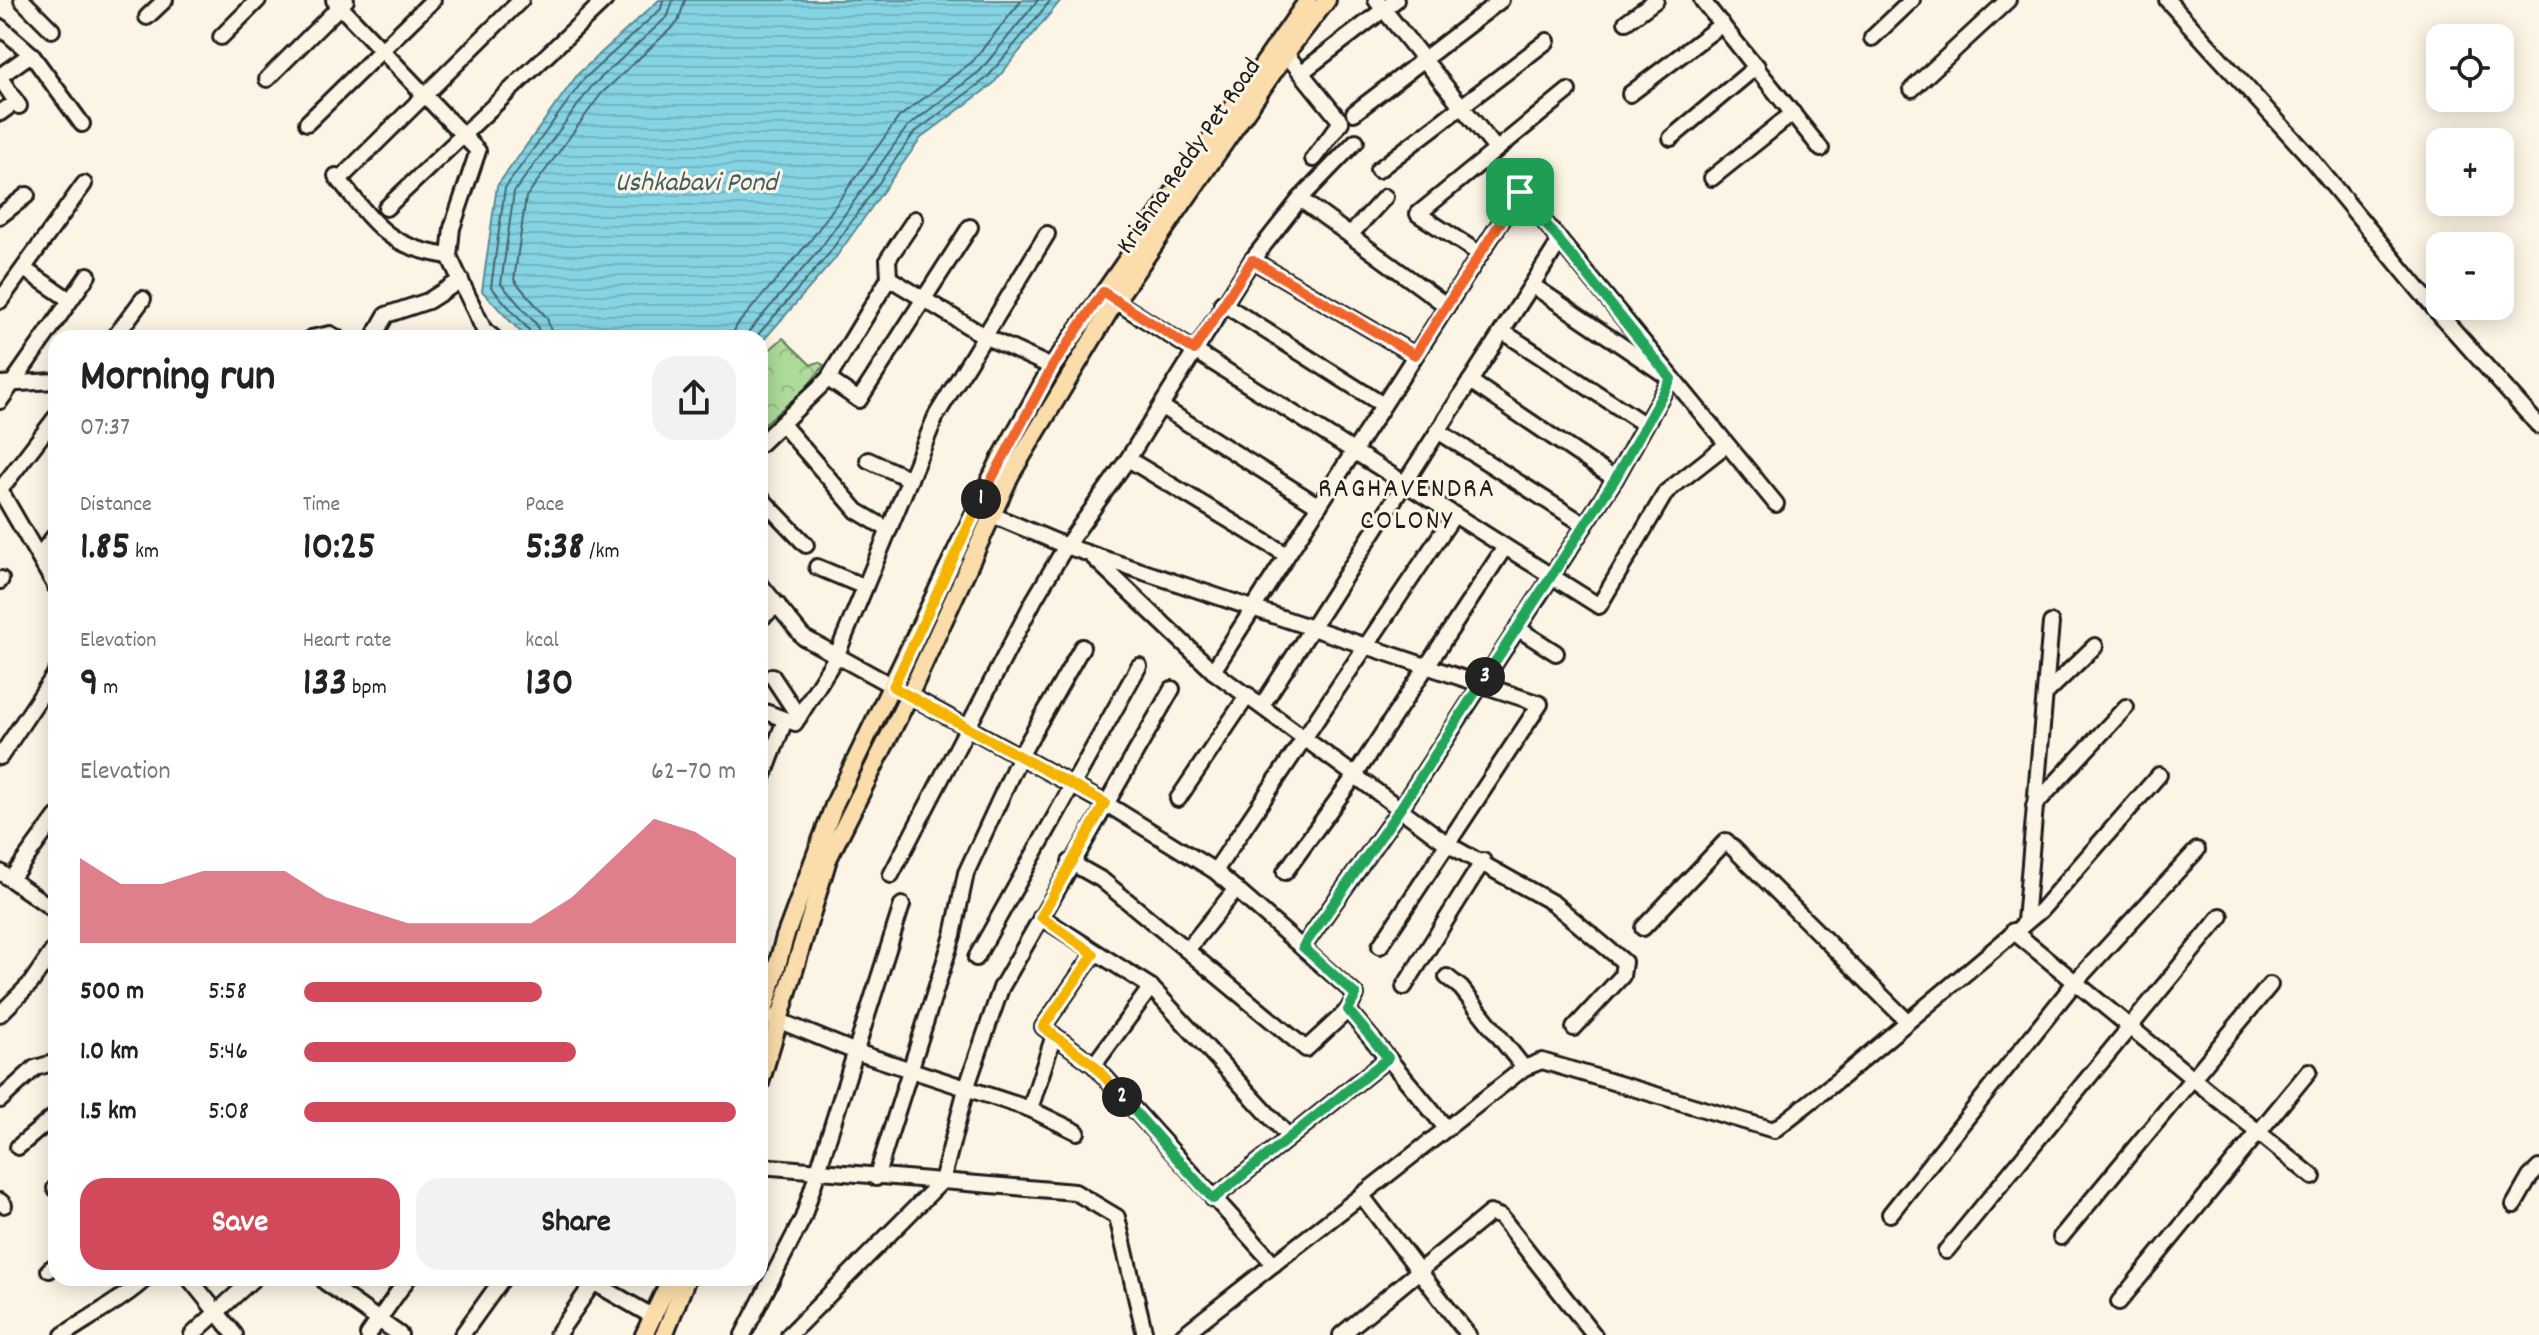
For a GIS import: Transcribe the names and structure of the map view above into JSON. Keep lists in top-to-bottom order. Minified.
{"streets":{"main road":["Krishna Reddy Pet Road"]},"districts":["RAGHAVENDRA COLONY"],"water":["Ushkabavi Pond"],"page":{"map_buttons":["+","−"],"heading":["Morning run","07:37"],"stats":[["Distance","1.85 km"],["Time","10:25"],["Pace","5:38 /km"],["Elevation","9 m"],["Heart rate","133 bpm"],["kcal","130"]],"pins":["1","3","2"],"chart":["Elevation","62–70 m"],"list":[{"name":"500 m","note":"5:58"},{"name":"1.0 km","note":"5:46"},{"name":"1.5 km","note":"5:08"}],"buttons":["Save","Share"]}}
